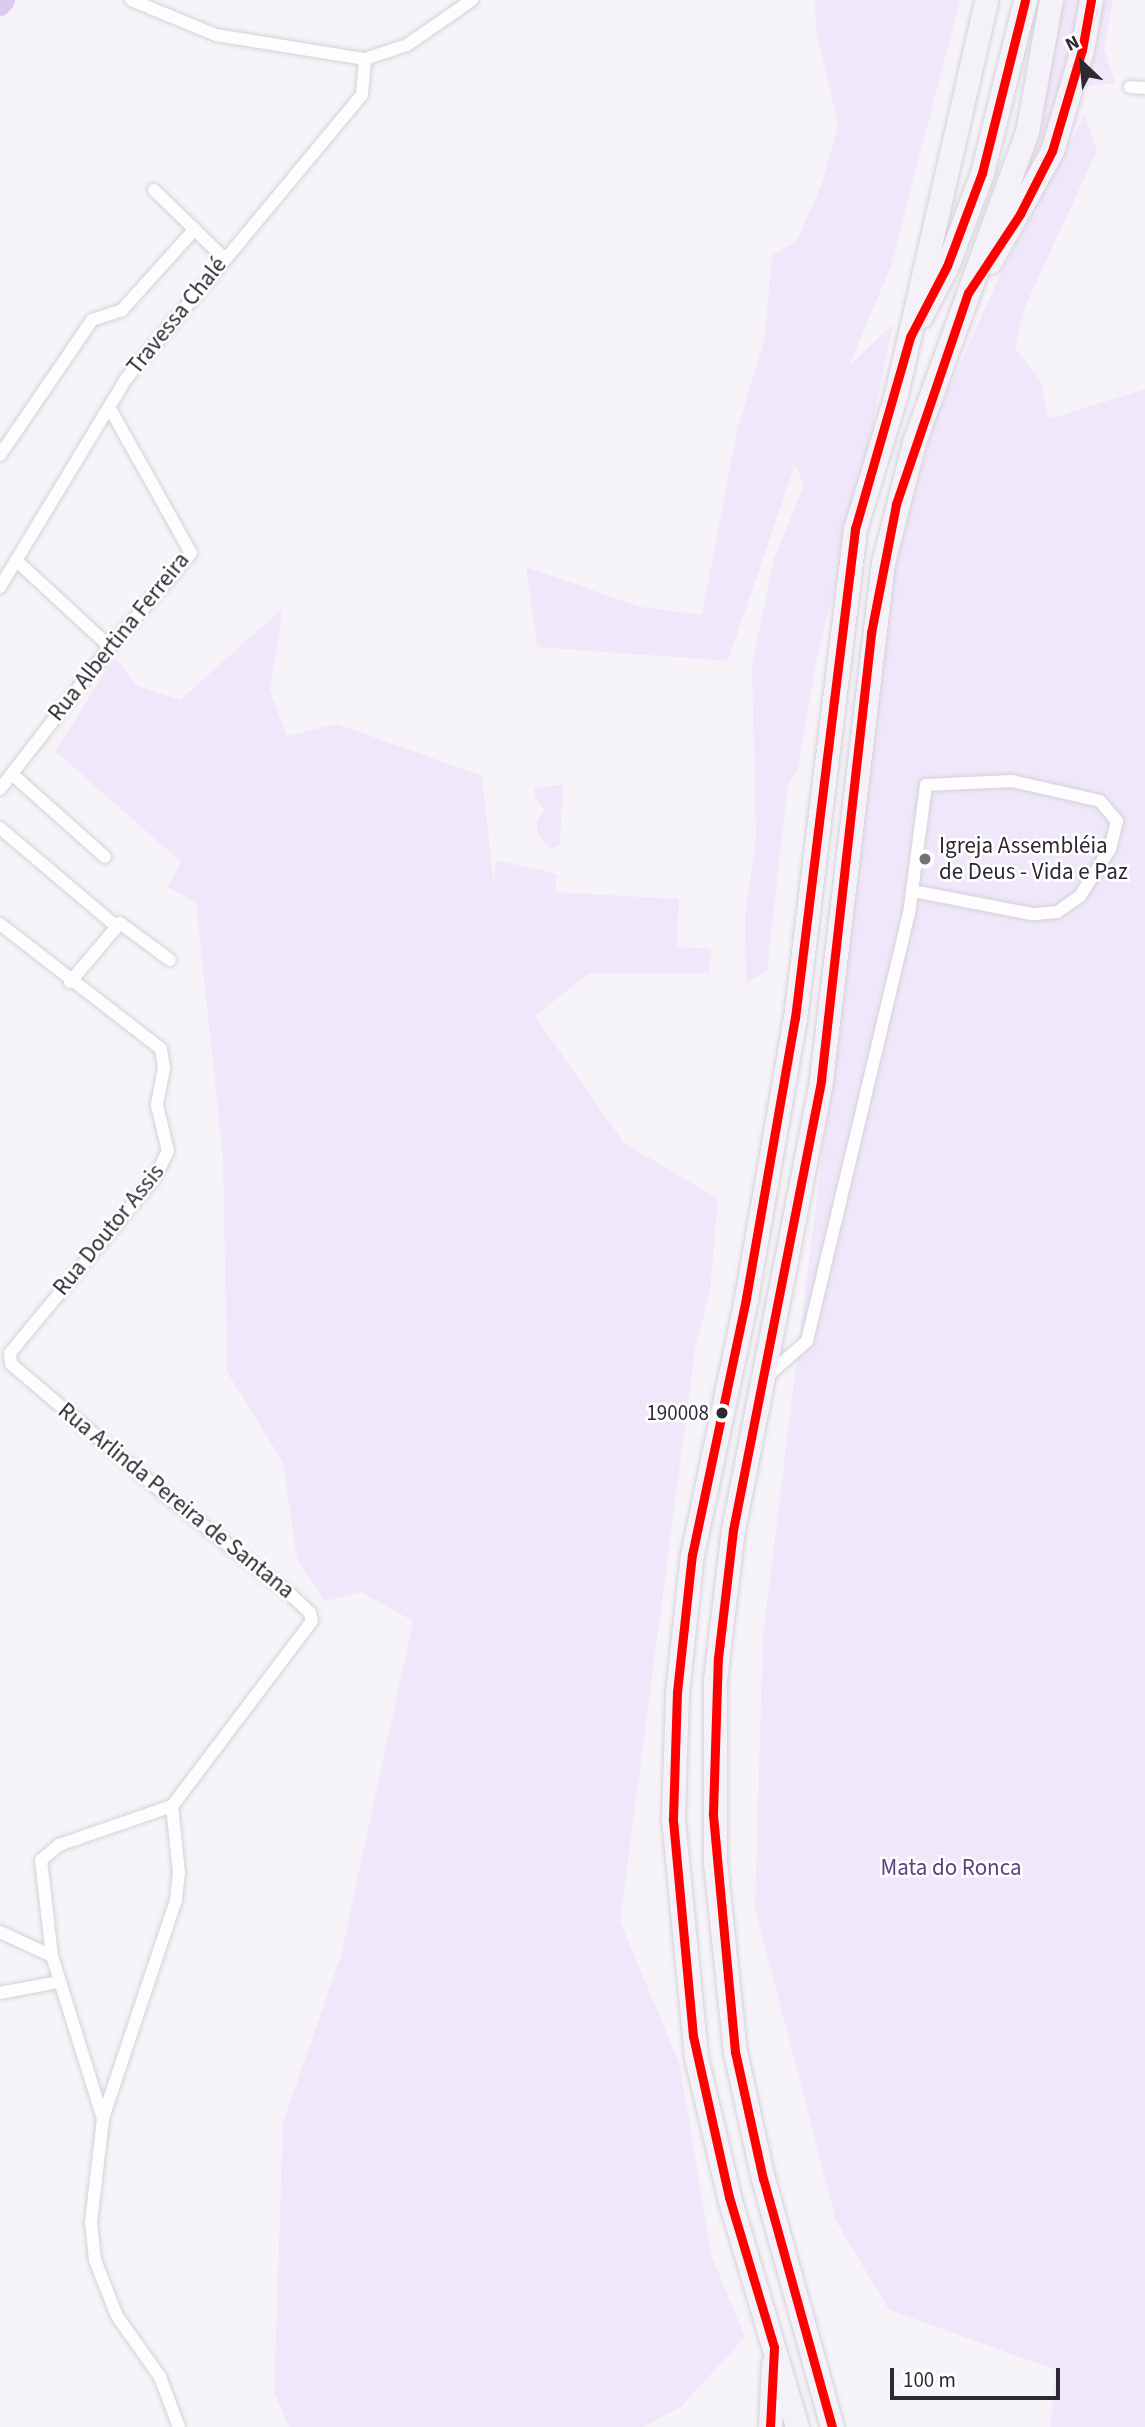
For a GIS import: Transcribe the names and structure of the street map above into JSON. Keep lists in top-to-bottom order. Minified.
{"streets":{"street":["Travessa Chalé","Rua Albertina Ferreira","Rua Doutor Assis","Rua Arlinda Pereira de Santana"]},"crossings":[["Travessa Chalé","Rua Albertina Ferreira"],["Rua Doutor Assis","Rua Arlinda Pereira de Santana"]],"parks":["Mata do Ronca"],"places":["Igreja Assembléia de Deus - Vida e Paz","190008"],"scale_bar":"100 m","north":"top left"}
